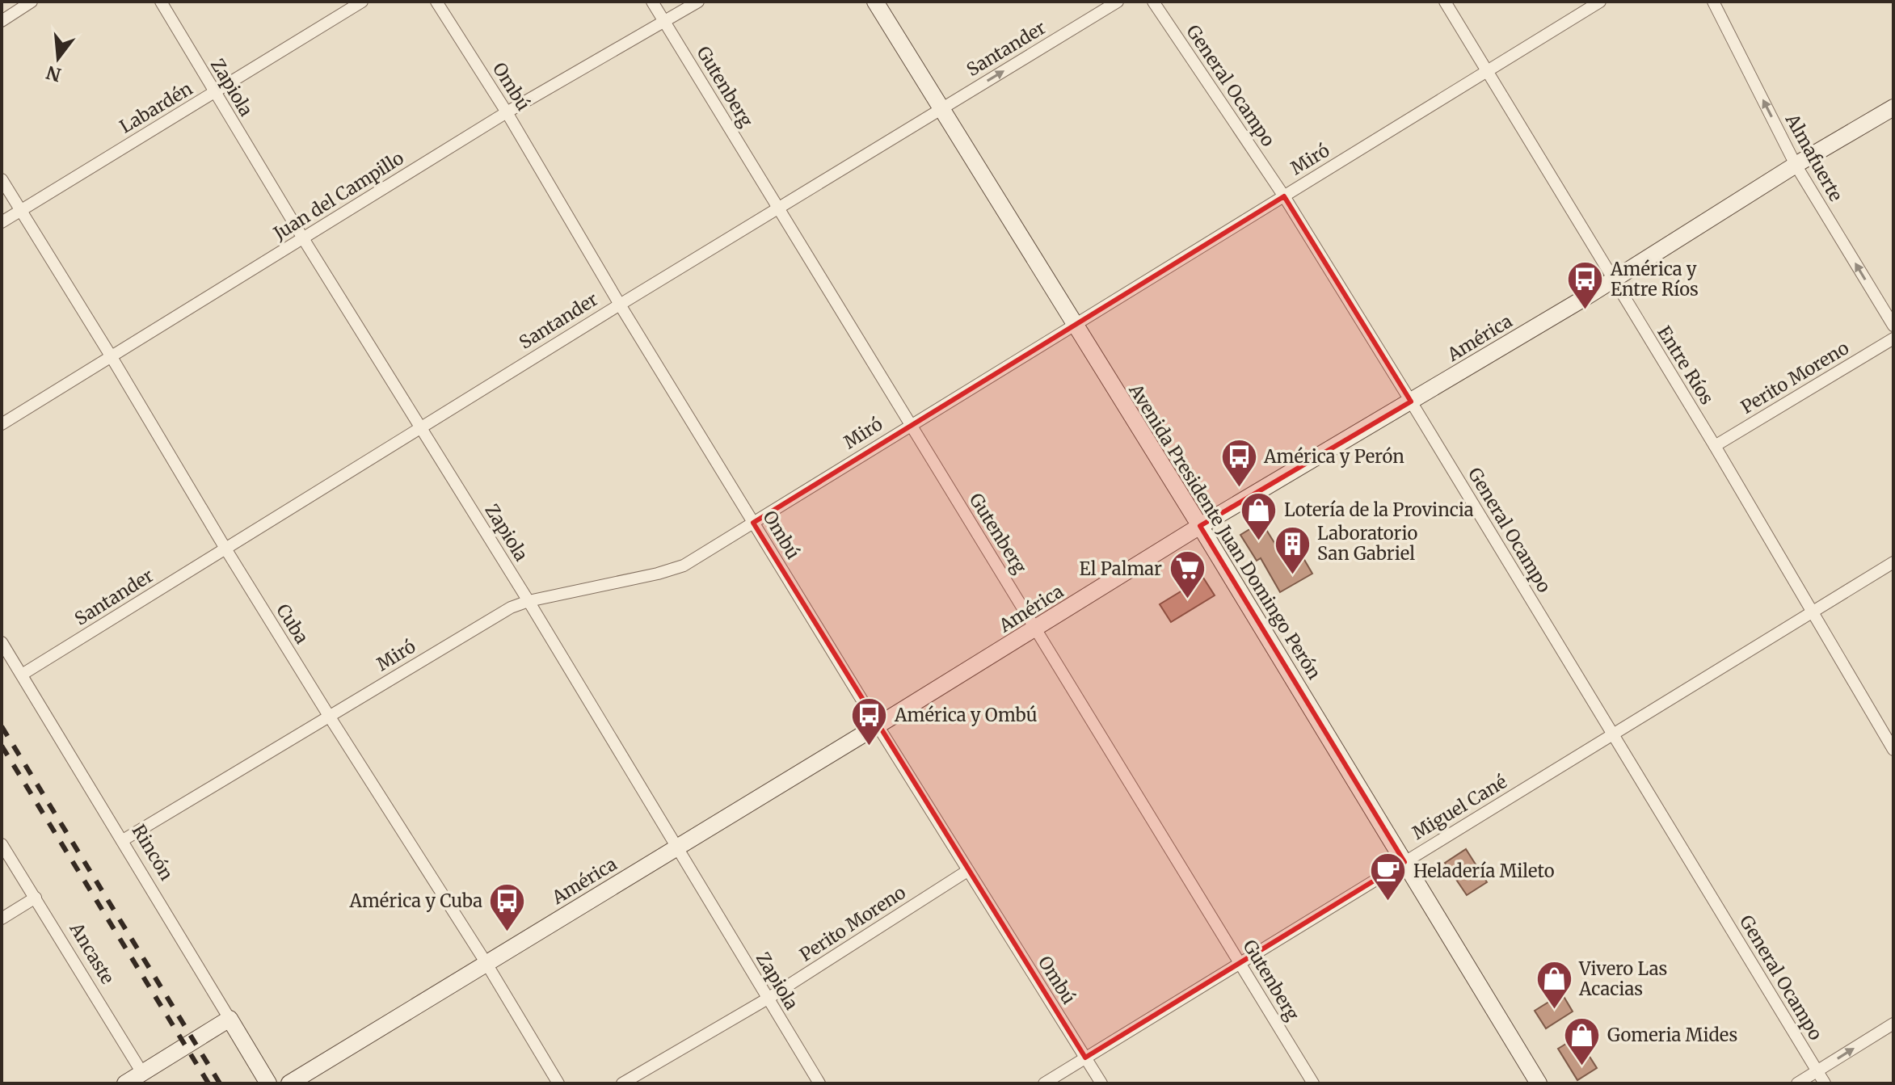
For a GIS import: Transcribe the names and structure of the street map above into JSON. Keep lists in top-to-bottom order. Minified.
{"streets":{"street":["Santander","General Ocampo","Ombú","Gutenberg","Zapiola","Labardén","Almafuerte","Miró","Juan del Campillo","América","Entre Ríos","Perito Moreno","Avenida Presidente Juan Domingo Perón","Cuba","Miguel Cané","Rincón","Ancaste"]},"crossings":[["Santander","Ombú"],["Santander","Gutenberg"],["Santander","Zapiola"],["Santander","Avenida Presidente Juan Domingo Perón"],["Santander","Cuba"],["Santander","Rincón"],["General Ocampo","Miró"],["General Ocampo","América"],["General Ocampo","Miguel Cané"],["Ombú","Miró"],["Ombú","Juan del Campillo"],["Ombú","América"],["Ombú","Perito Moreno"],["Ombú","Miguel Cané"],["Gutenberg","Miró"],["Gutenberg","Juan del Campillo"],["Gutenberg","América"],["Gutenberg","Miguel Cané"],["Zapiola","Labardén"],["Zapiola","Miró"],["Zapiola","Juan del Campillo"],["Zapiola","América"],["Zapiola","Perito Moreno"],["Labardén","Cuba"],["Almafuerte","América"],["Miró","Entre Ríos"],["Miró","Avenida Presidente Juan Domingo Perón"],["Miró","Cuba"],["Miró","Rincón"],["Juan del Campillo","Cuba"],["América","Entre Ríos"],["América","Avenida Presidente Juan Domingo Perón"],["América","Cuba"],["Entre Ríos","Perito Moreno"],["Entre Ríos","Miguel Cané"],["Avenida Presidente Juan Domingo Perón","Miguel Cané"]],"one_way":["Almafuerte"],"places":{"bus stop":["América y Entre Ríos","América y Perón","América y Ombú","América y Cuba"],"shop":["Lotería de la Provincia","Vivero Las Acacias","Gomeria Mides"],"building":["Laboratorio San Gabriel"],"supermarket":["El Palmar"],"cafe":["Heladería Mileto"]},"north":"bottom"}
